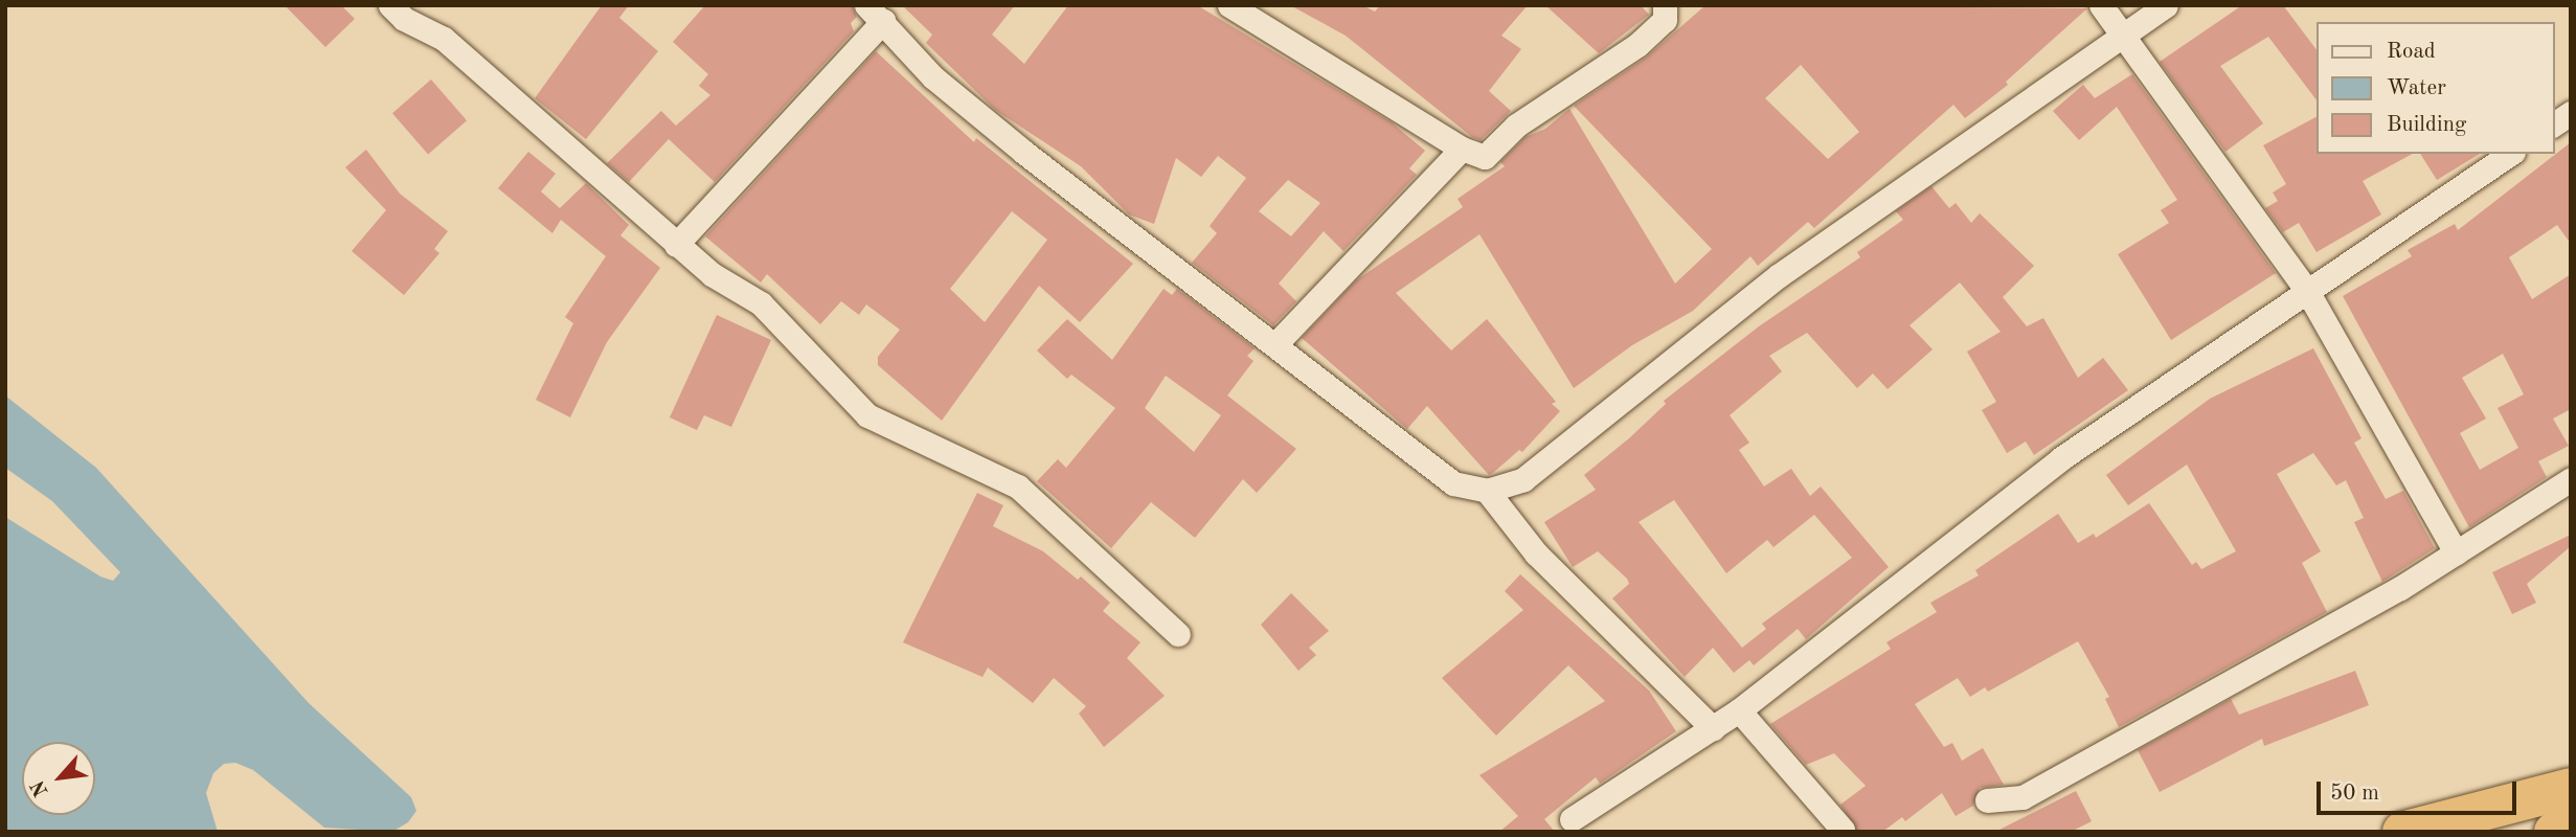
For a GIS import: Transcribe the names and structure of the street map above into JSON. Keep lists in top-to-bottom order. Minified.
{"legend":["Road","Water","Building"],"scale_bar":"50 m","north":"bottom left"}
